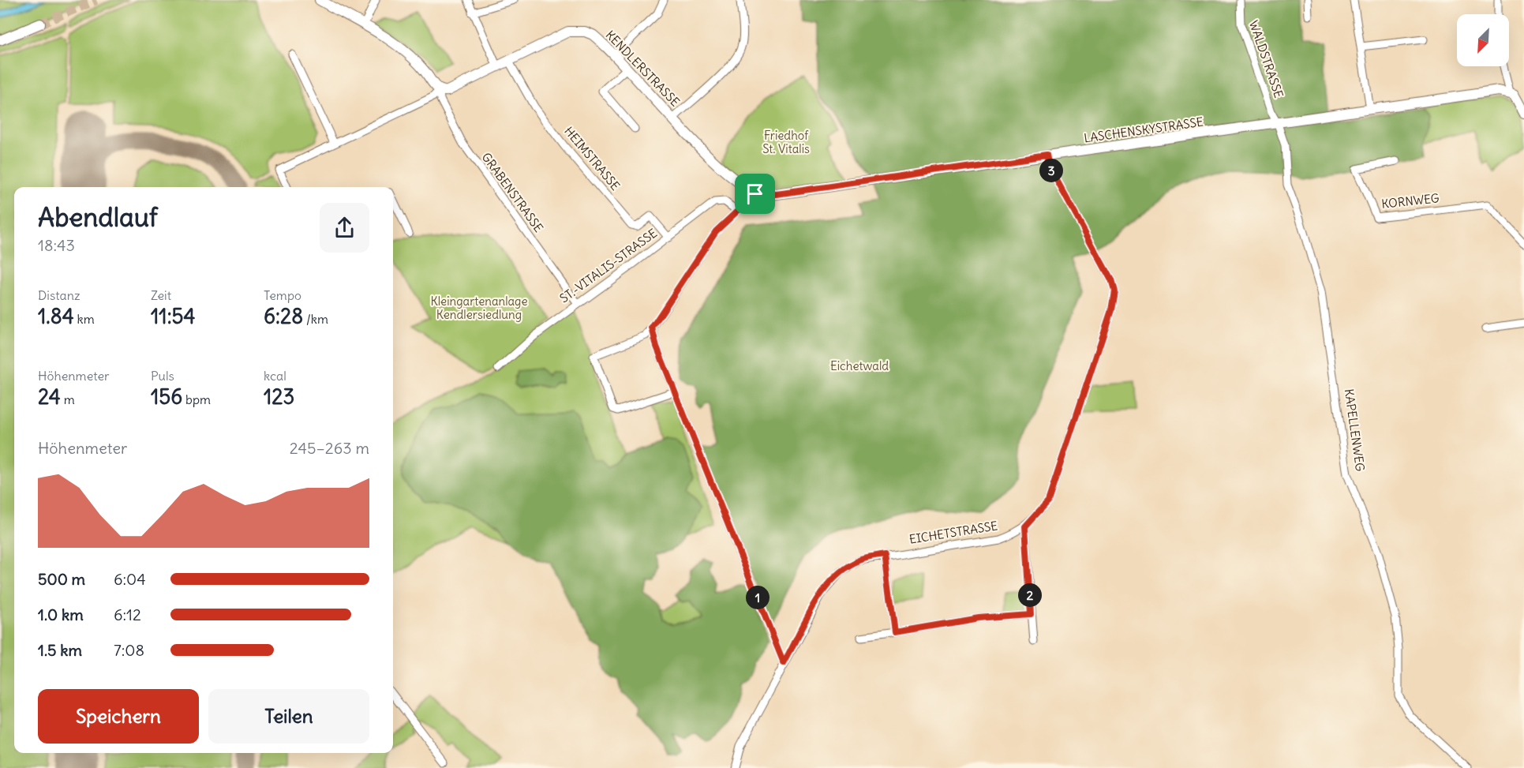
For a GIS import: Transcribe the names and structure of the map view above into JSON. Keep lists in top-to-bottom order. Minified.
{"streets":{"street":["WALDSTRASSE","KENDLERSTRASSE","LASCHENSKYSTRASSE","HEIMSTRASSE","GRABENSTRASSE","KORNWEG","ST.-VITALIS-STRASSE","KAPELLENWEG","EICHETSTRASSE"]},"crossings":[["WALDSTRASSE","LASCHENSKYSTRASSE"],["WALDSTRASSE","KAPELLENWEG"],["KENDLERSTRASSE","LASCHENSKYSTRASSE"],["KENDLERSTRASSE","HEIMSTRASSE"],["KENDLERSTRASSE","GRABENSTRASSE"],["LASCHENSKYSTRASSE","KAPELLENWEG"],["LASCHENSKYSTRASSE","EICHETSTRASSE"],["HEIMSTRASSE","ST.-VITALIS-STRASSE"],["GRABENSTRASSE","ST.-VITALIS-STRASSE"]],"parks":["Friedhof St. Vitalis","Kleingartenanlage Kendlersiedlung","Eichetwald"],"north":"bottom left","page":{"pins":["3","2","1"],"heading":["Abendlauf","18:43"],"stats":[["Distanz","1.84 km"],["Zeit","11:54"],["Tempo","6:28 /km"],["Höhenmeter","24 m"],["Puls","156 bpm"],["kcal","123"]],"chart":["Höhenmeter","245–263 m"],"list":[{"name":"500 m","note":"6:04"},{"name":"1.0 km","note":"6:12"},{"name":"1.5 km","note":"7:08"}],"buttons":["Speichern","Teilen"]}}
